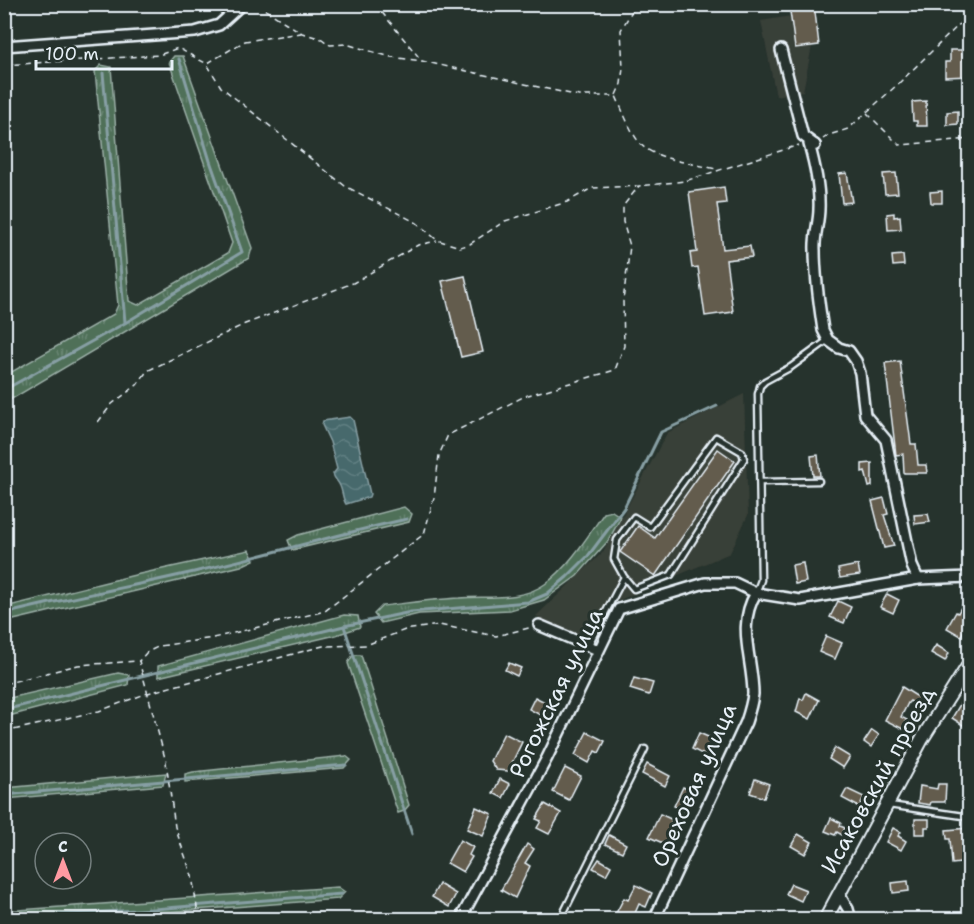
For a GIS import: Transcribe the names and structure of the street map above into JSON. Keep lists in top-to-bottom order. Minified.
{"streets":{"street":["Рогожская улица","Исаковский проезд","Ореховая улица"]},"crossings":[["Рогожская улица","Ореховая улица"]],"scale_bar":"100 m","north":"top"}
